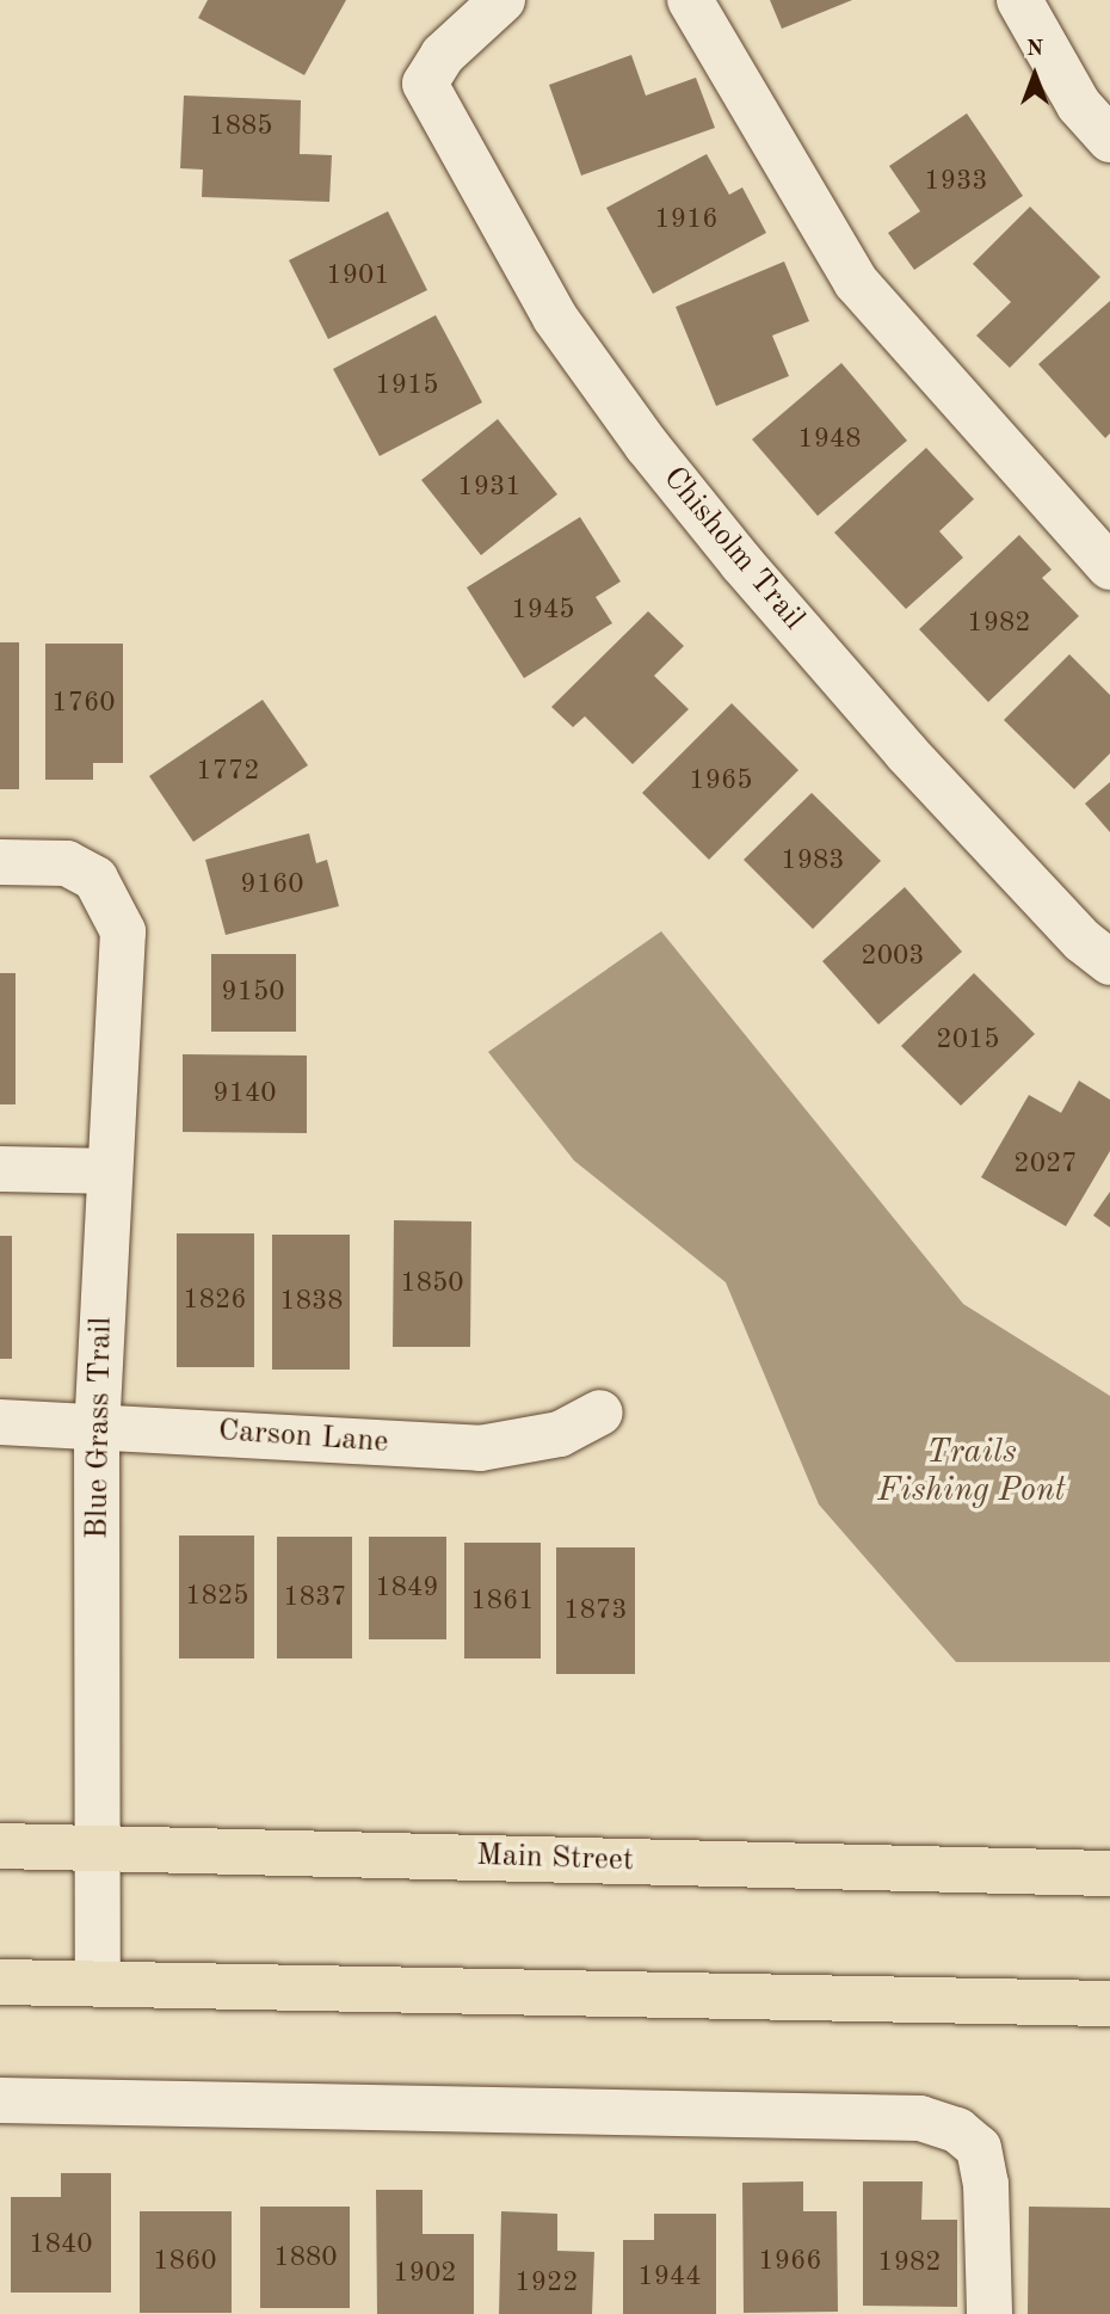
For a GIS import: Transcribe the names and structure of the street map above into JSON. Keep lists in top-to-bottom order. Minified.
{"streets":{"main road":["Main Street"],"street":["Chisholm Trail","Blue Grass Trail","Carson Lane"]},"crossings":[["Blue Grass Trail","Carson Lane"],["Blue Grass Trail","Main Street"]],"water":["Trails Fishing Pont"],"house_numbers":["1885","1933","1916","1901","1915","1948","1931","1945","1982","1760","1772","1965","1983","9160","2003","9150","2015","9140","2027","1850","1826","1838","1849","1825","1837","1861","1873","1840","1880","1860","1966","1982","1902","1944","1922"],"north":"top"}
